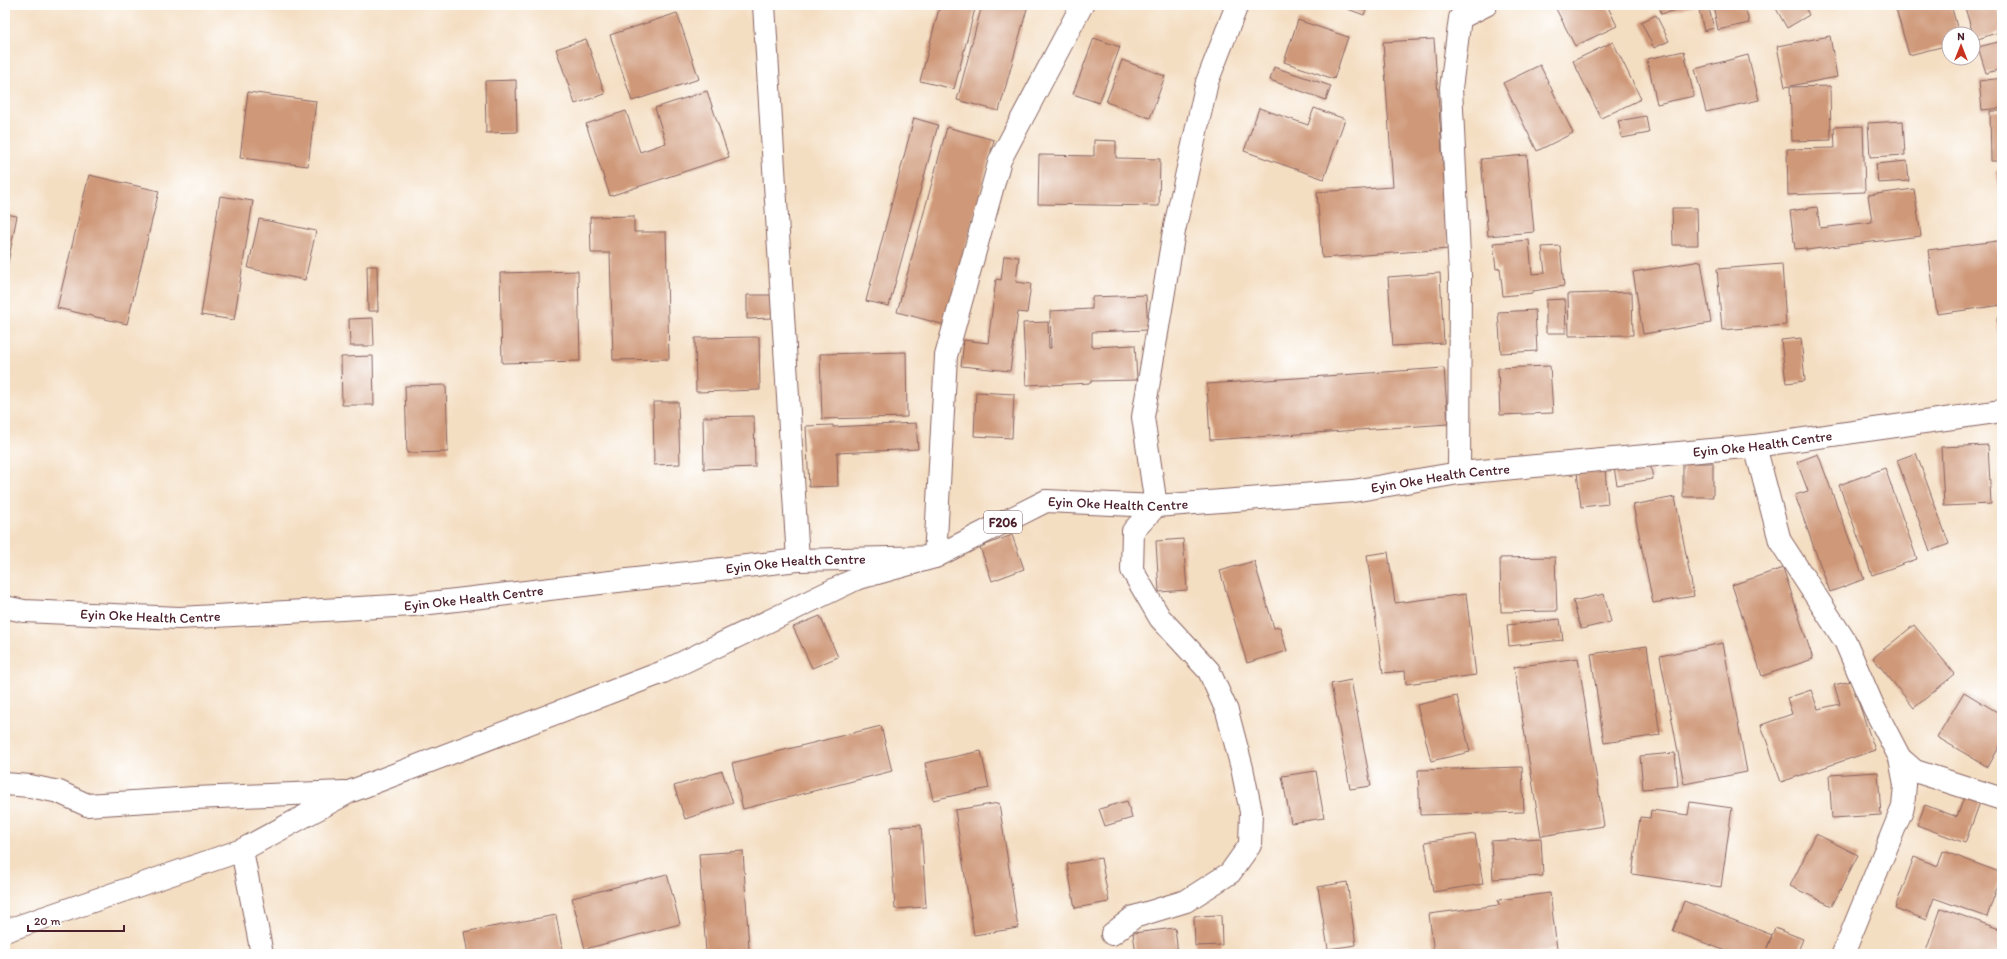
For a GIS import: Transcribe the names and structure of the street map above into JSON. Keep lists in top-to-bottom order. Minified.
{"streets":{"street":["Eyin Oke Health Centre","F206"]},"scale_bar":"20 m","north":"top"}
